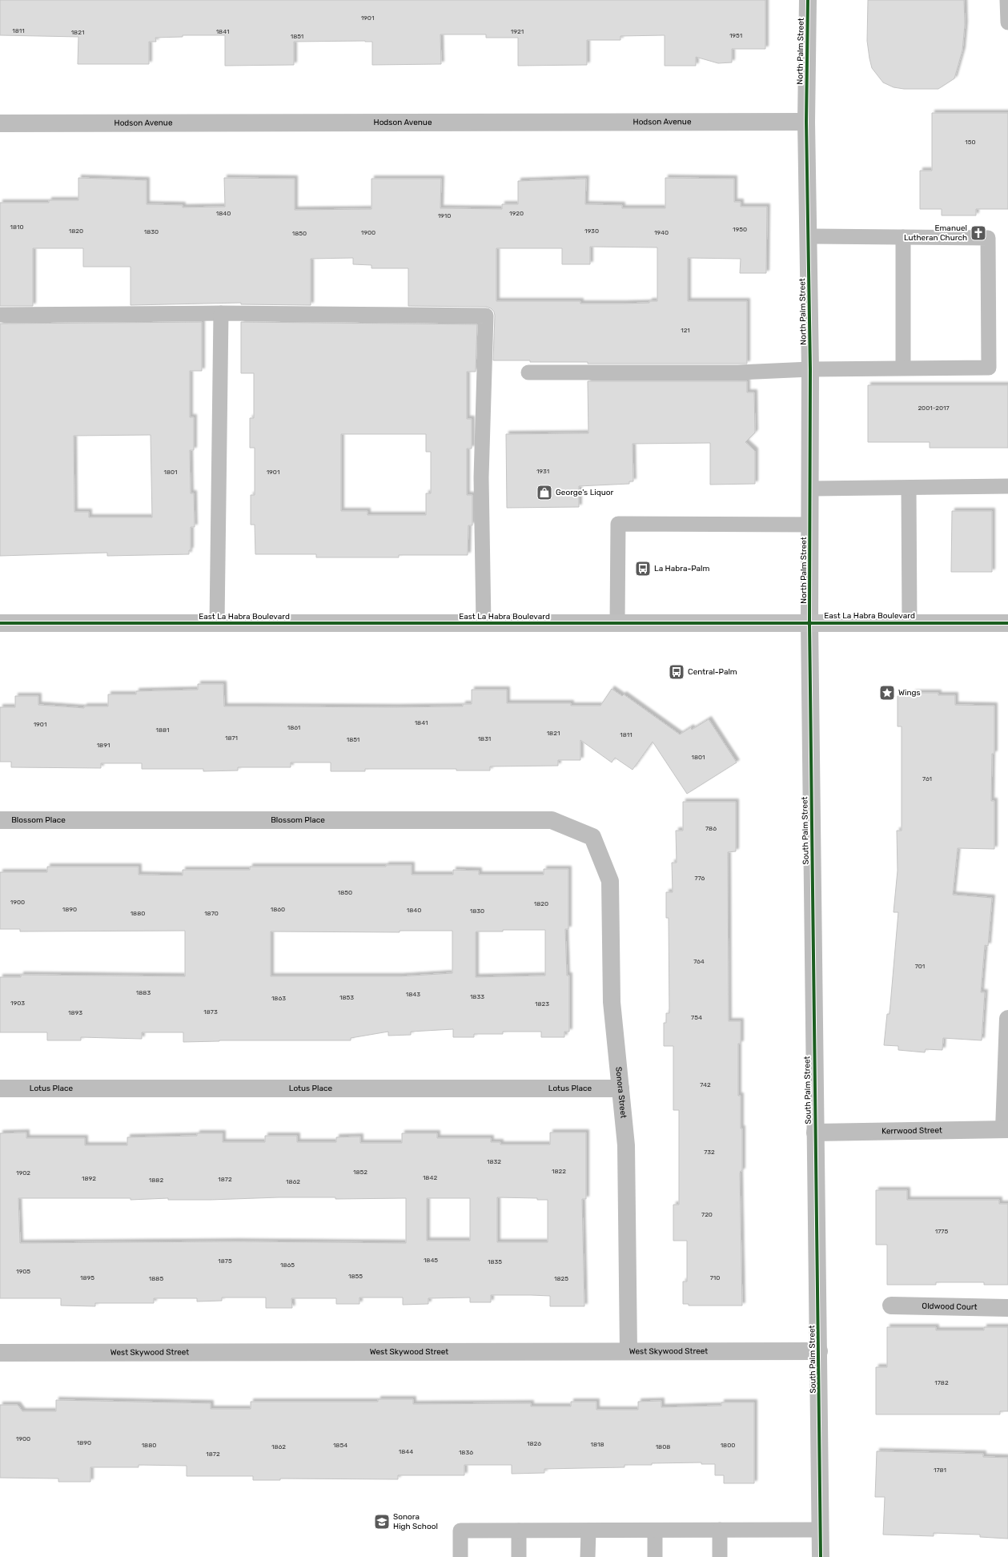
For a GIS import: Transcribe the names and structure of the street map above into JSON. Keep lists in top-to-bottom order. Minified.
{"streets":{"main road":["East La Habra Boulevard"],"street":["North Palm Street","Hodson Avenue","Blossom Place","South Palm Street","Lotus Place","Sonora Street","Kerrwood Street","Oldwood Court","West Skywood Street"]},"crossings":[["North Palm Street","Hodson Avenue"],["North Palm Street","East La Habra Boulevard"],["North Palm Street","South Palm Street"],["East La Habra Boulevard","South Palm Street"],["Blossom Place","Sonora Street"],["South Palm Street","Kerrwood Street"],["South Palm Street","West Skywood Street"],["Lotus Place","Sonora Street"],["Sonora Street","West Skywood Street"]],"places":{"church":["Emanuel Lutheran Church"],"shop":["George's Liquor"],"bus stop":["La Habra-Palm","Central-Palm"],"place":["Wings"],"school or university":["Sonora High School"]},"house_numbers":["1901","1811","1841","1921","1821","1951","1851","150","1840","1920","1910","1810","1950","1820","1930","1830","1900","1940","1850","121","2001-2017","1931","1801","1901","1841","1901","1861","1881","1821","1811","1871","1831","1851","1891","1801","761","786","776","1850","1900","1820","1890","1860","1840","1830","1880","1870","764","701","1883","1843","1833","1853","1863","1903","1823","1873","1893","754","742","732","1832","1822","1852","1902","1842","1892","1872","1882","1862","720","1775","1845","1875","1835","1865","1905","1855","1895","710","1885","1825","1782","1900","1890","1826","1818","1880","1854","1800","1862","1808","1844","1836","1872","1781"]}
